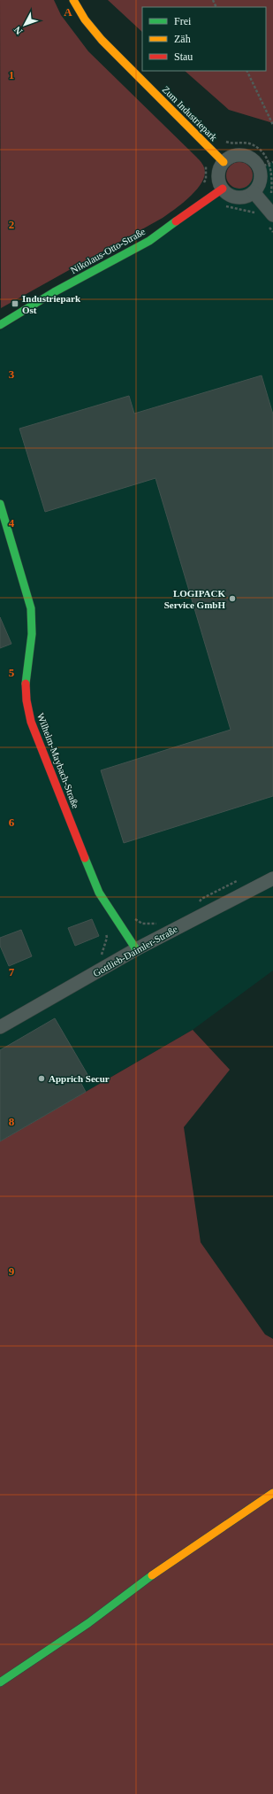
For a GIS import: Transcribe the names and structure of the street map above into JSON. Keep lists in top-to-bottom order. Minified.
{"streets":{"street":["Zum Industriepark","Nikolaus-Otto-Straße","Wilhelm-Maybach-Straße","Gottlieb-Daimler-Straße"]},"crossings":[["Zum Industriepark","Nikolaus-Otto-Straße"],["Wilhelm-Maybach-Straße","Gottlieb-Daimler-Straße"]],"places":{"transit":["Industriepark Ost"],"other":["LOGIPACK Service GmbH","Apprich Secur"]},"legend":["Frei","Zäh","Stau"],"north":"bottom left","grid":{"columns":["A"],"rows":["1","2","3","4","5","6","7","8","9"]}}
